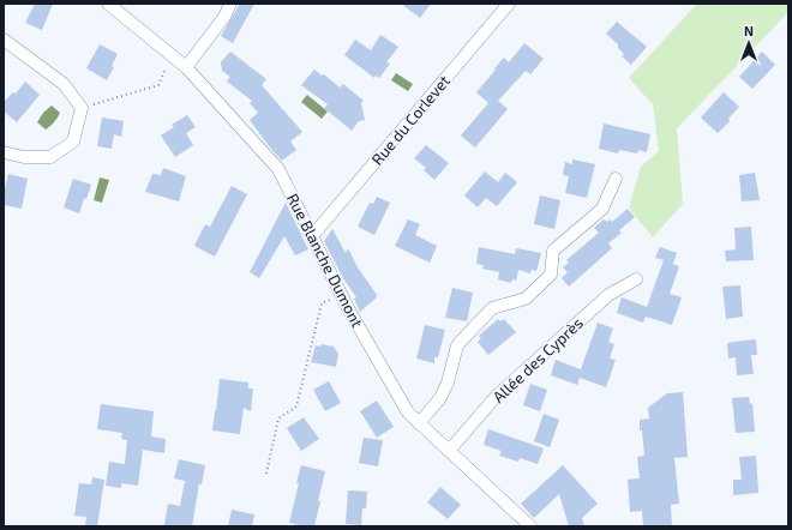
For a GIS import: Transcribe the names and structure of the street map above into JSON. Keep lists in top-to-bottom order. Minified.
{"streets":{"street":["Rue du Corlevet","Rue Blanche Dumont","Allée des Cyprès"]},"crossings":[["Rue du Corlevet","Rue Blanche Dumont"],["Rue Blanche Dumont","Allée des Cyprès"]],"north":"top"}
